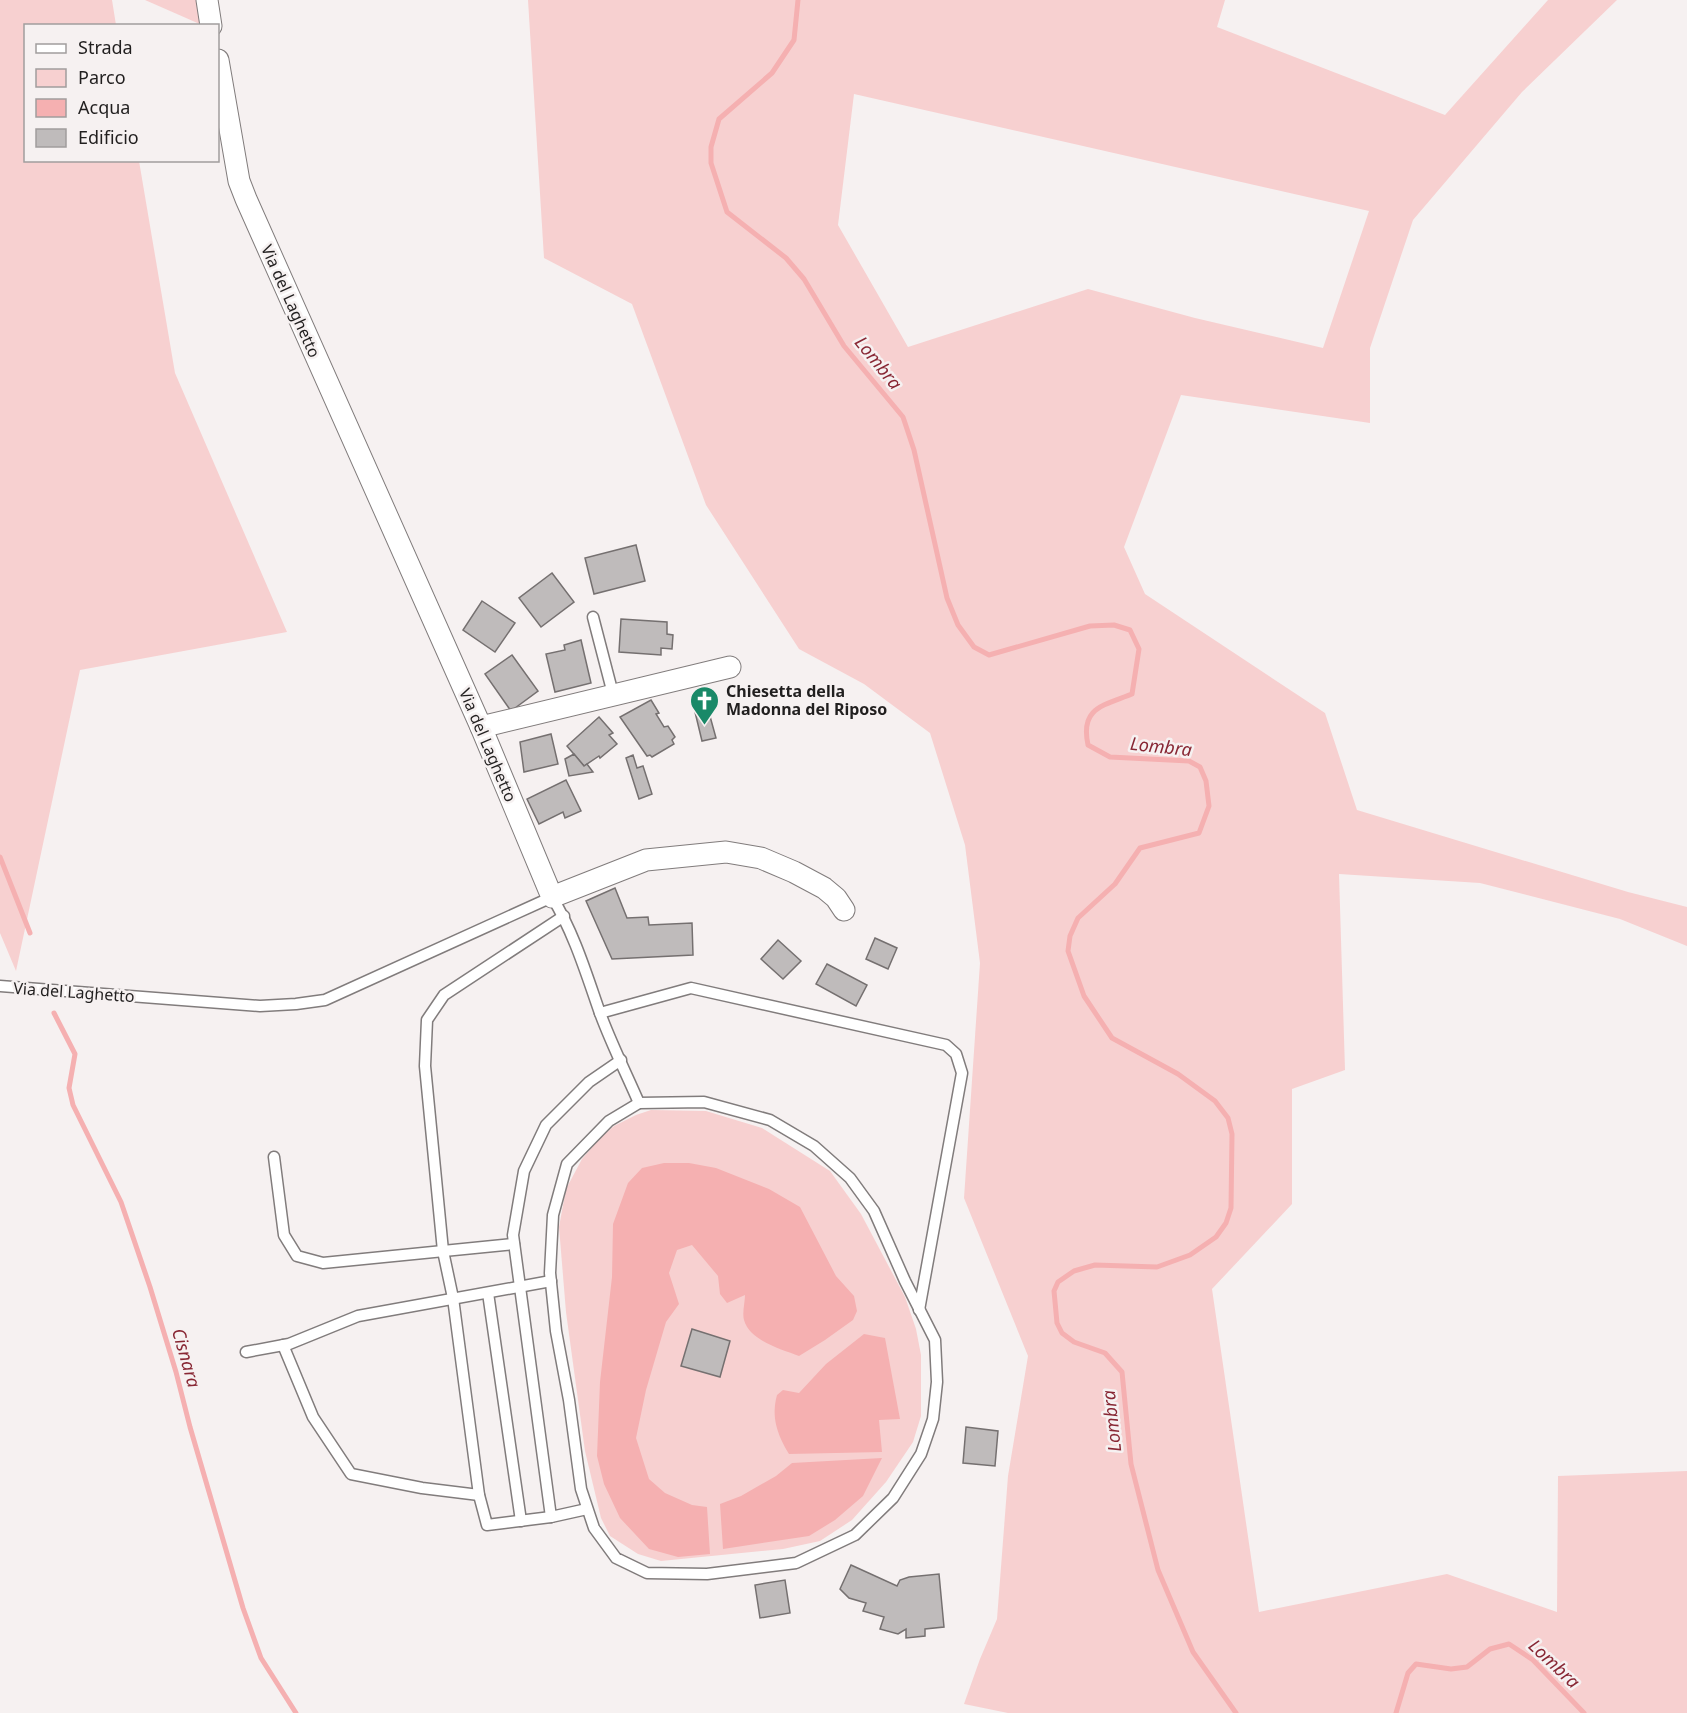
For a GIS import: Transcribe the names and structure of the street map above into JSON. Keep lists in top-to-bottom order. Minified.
{"streets":{"street":["Via del Laghetto"]},"water":["Lombra","Cisnara"],"places":{"church":["Chiesetta della Madonna del Riposo"]},"legend":["Strada","Parco","Acqua","Edificio"]}
